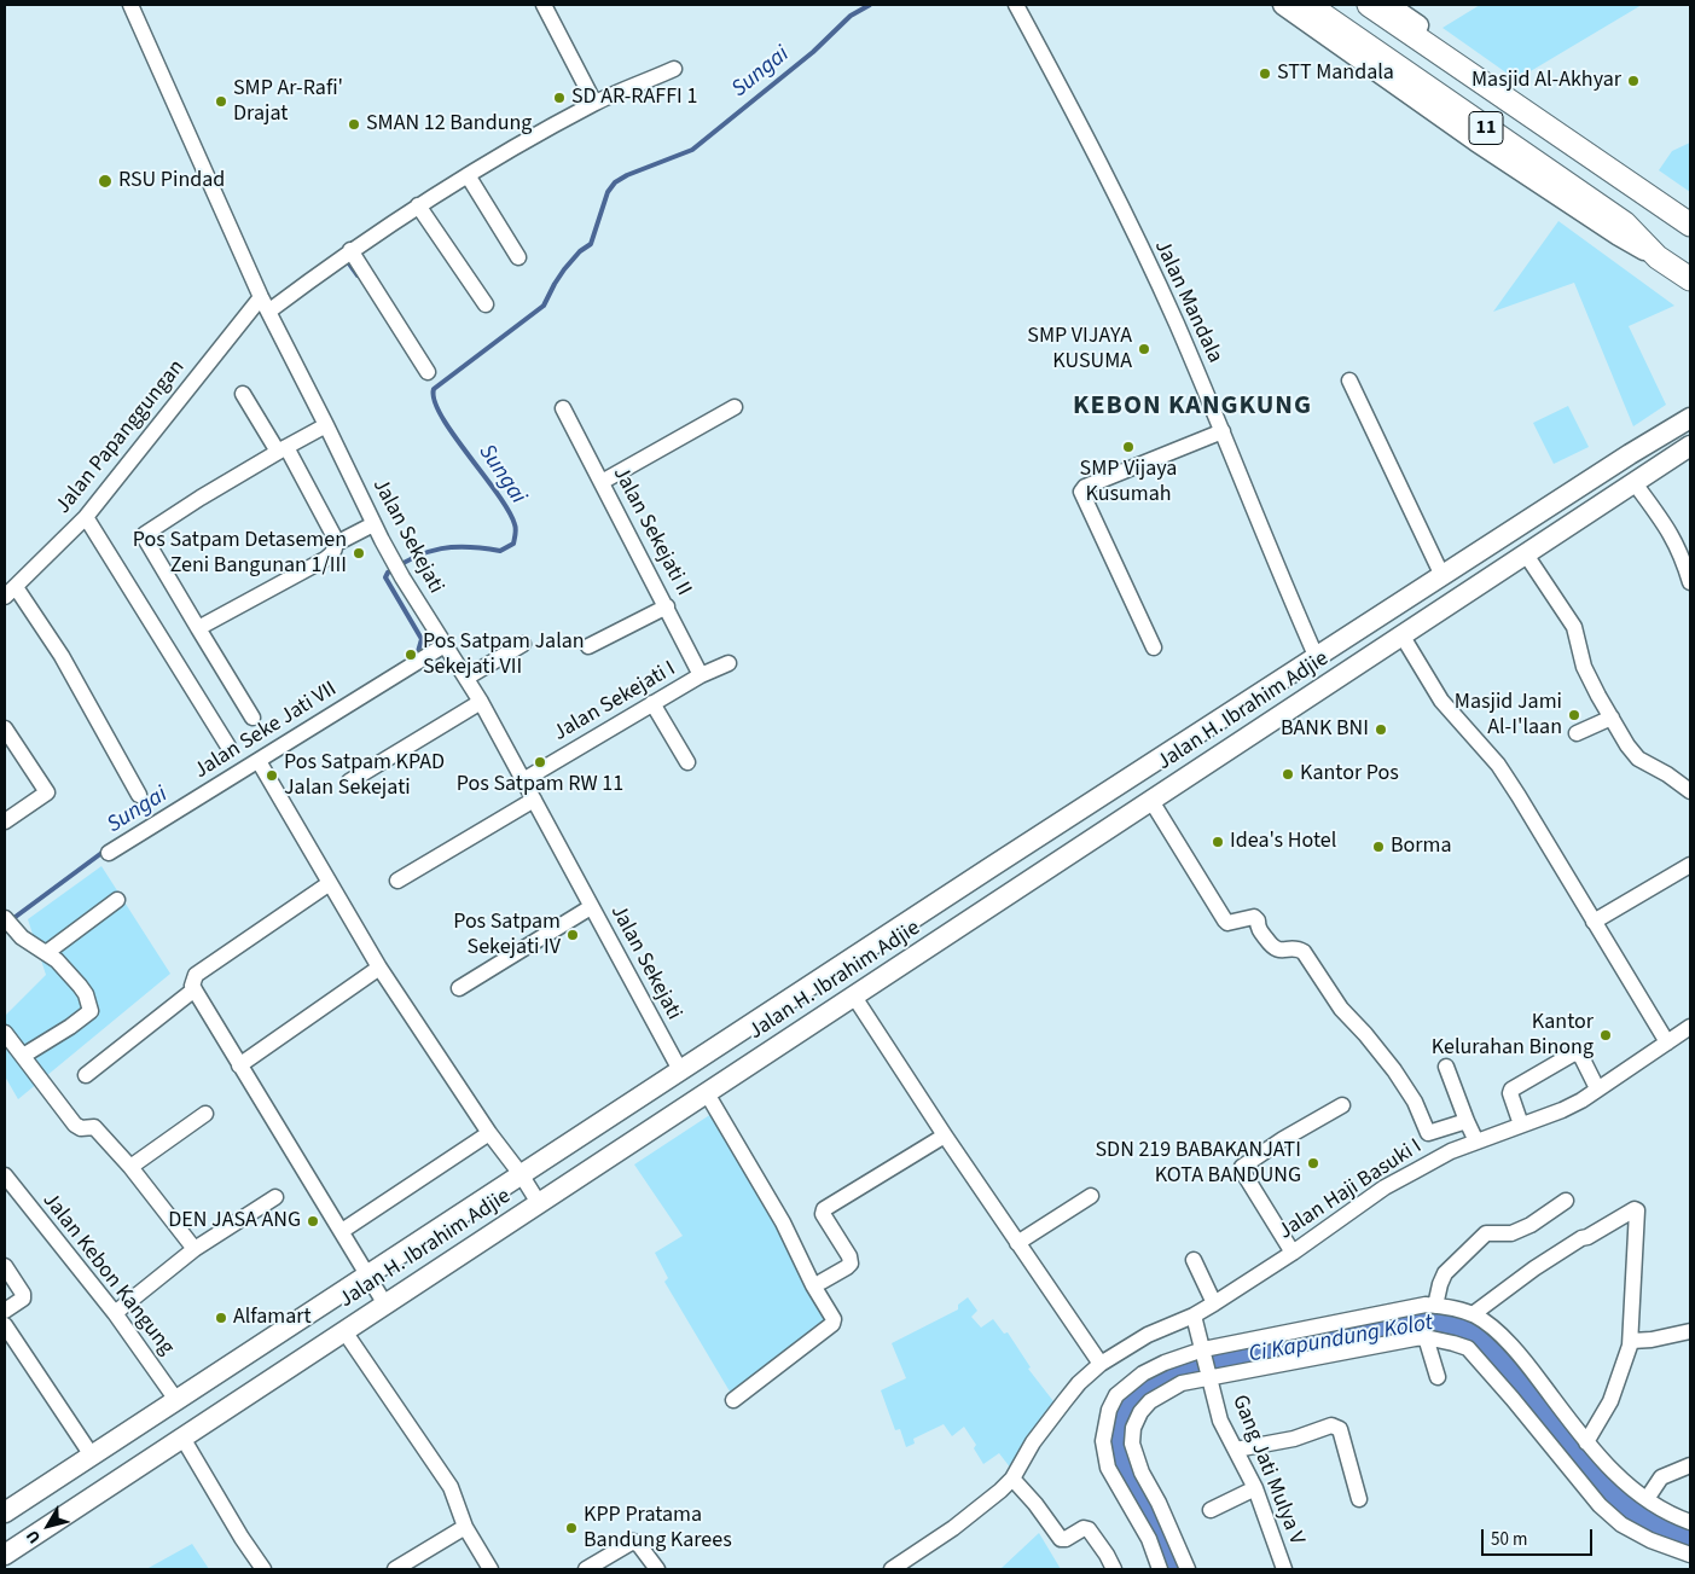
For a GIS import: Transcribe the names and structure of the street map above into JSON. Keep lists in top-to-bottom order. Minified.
{"streets":{"highway":["11"],"main road":["Jalan H. Ibrahim Adjie"],"street":["Jalan Mandala","Jalan Papanggungan","Jalan Sekejati II","Jalan Sekejati","Jalan Sekejati I","Jalan Seke Jati VII","Jalan Haji Basuki I","Jalan Kebon Kangung","Gang Jati Mulya V"]},"crossings":[["Jalan Mandala","Jalan H. Ibrahim Adjie"],["Jalan Papanggungan","Jalan Sekejati"],["Jalan Sekejati II","Jalan Sekejati I"],["Jalan Sekejati","Jalan Sekejati I"],["Jalan Sekejati","Jalan H. Ibrahim Adjie"],["Jalan Sekejati","Jalan Seke Jati VII"],["Jalan H. Ibrahim Adjie","Jalan Kebon Kangung"],["Jalan Haji Basuki I","Gang Jati Mulya V"]],"districts":["KEBON KANGKUNG"],"water":["Sungai","Ci Kapundung Kolot"],"places":["STT Mandala","Masjid Al-Akhyar","SD AR-RAFFI 1","SMP Ar-Rafi' Drajat","SMAN 12 Bandung","RSU Pindad","SMP VIJAYA KUSUMA","SMP Vijaya Kusumah","Pos Satpam Detasemen Zeni Bangunan 1/III","Pos Satpam Jalan Sekejati VII","Masjid Jami Al-I'laan","BANK BNI","Pos Satpam RW 11","Kantor Pos","Pos Satpam KPAD Jalan Sekejati","Idea's Hotel","Borma","Pos Satpam Sekejati IV","Kantor Kelurahan Binong","SDN 219 BABAKANJATI KOTA BANDUNG","DEN JASA ANG","Alfamart","KPP Pratama Bandung Karees"],"scale_bar":"50 m","north":"bottom left"}
